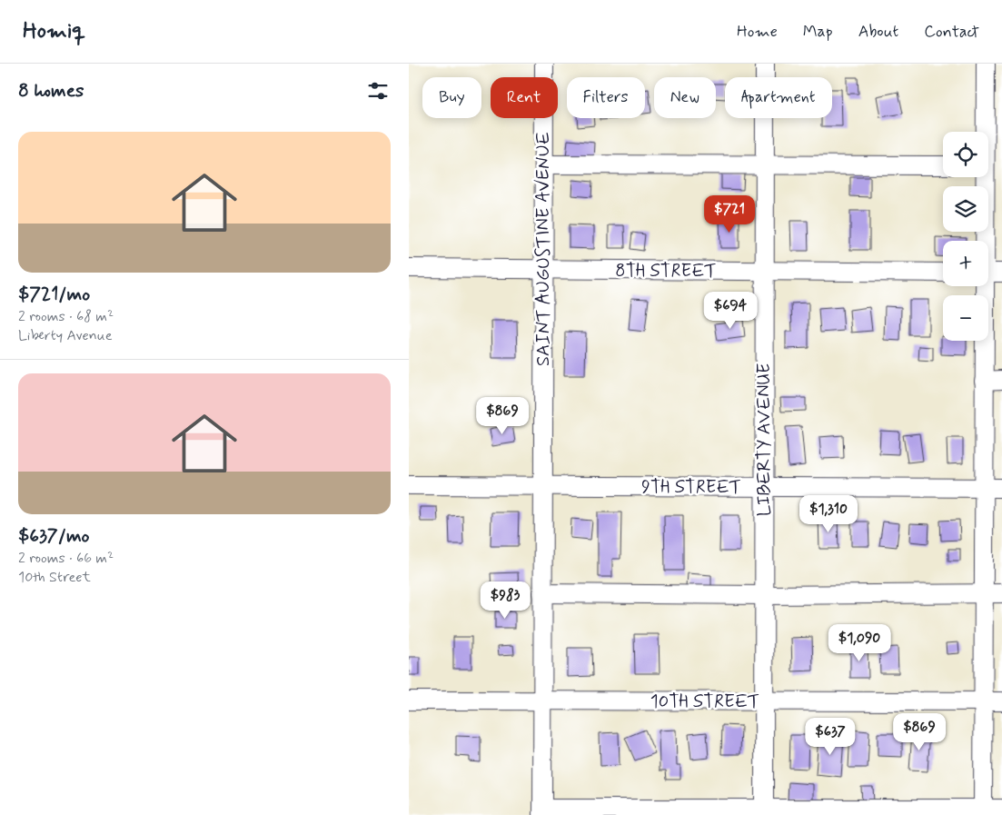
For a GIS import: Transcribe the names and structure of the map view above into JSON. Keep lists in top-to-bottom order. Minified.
{"streets":{"street":["SAINT AUGUSTINE AVENUE","8TH STREET","LIBERTY AVENUE","9TH STREET","10TH STREET"]},"crossings":[["SAINT AUGUSTINE AVENUE","8TH STREET"],["SAINT AUGUSTINE AVENUE","9TH STREET"],["SAINT AUGUSTINE AVENUE","10TH STREET"],["8TH STREET","LIBERTY AVENUE"],["LIBERTY AVENUE","9TH STREET"],["LIBERTY AVENUE","10TH STREET"]],"page":{"header":"Homiq","nav":["Home","Map","About","Contact"],"heading":"8 homes","chip":["Buy","Rent","Filters","New","Apartment"],"list":[{"name":"$721/mo","note":"2 rooms · 68 m² · Liberty Avenue"},{"name":"$637/mo","note":"2 rooms · 66 m² · 10th Street"}],"map_buttons":["+","−"],"price":["$721","$694","$869","$1,310","$983","$1,090","$869","$637"]}}
